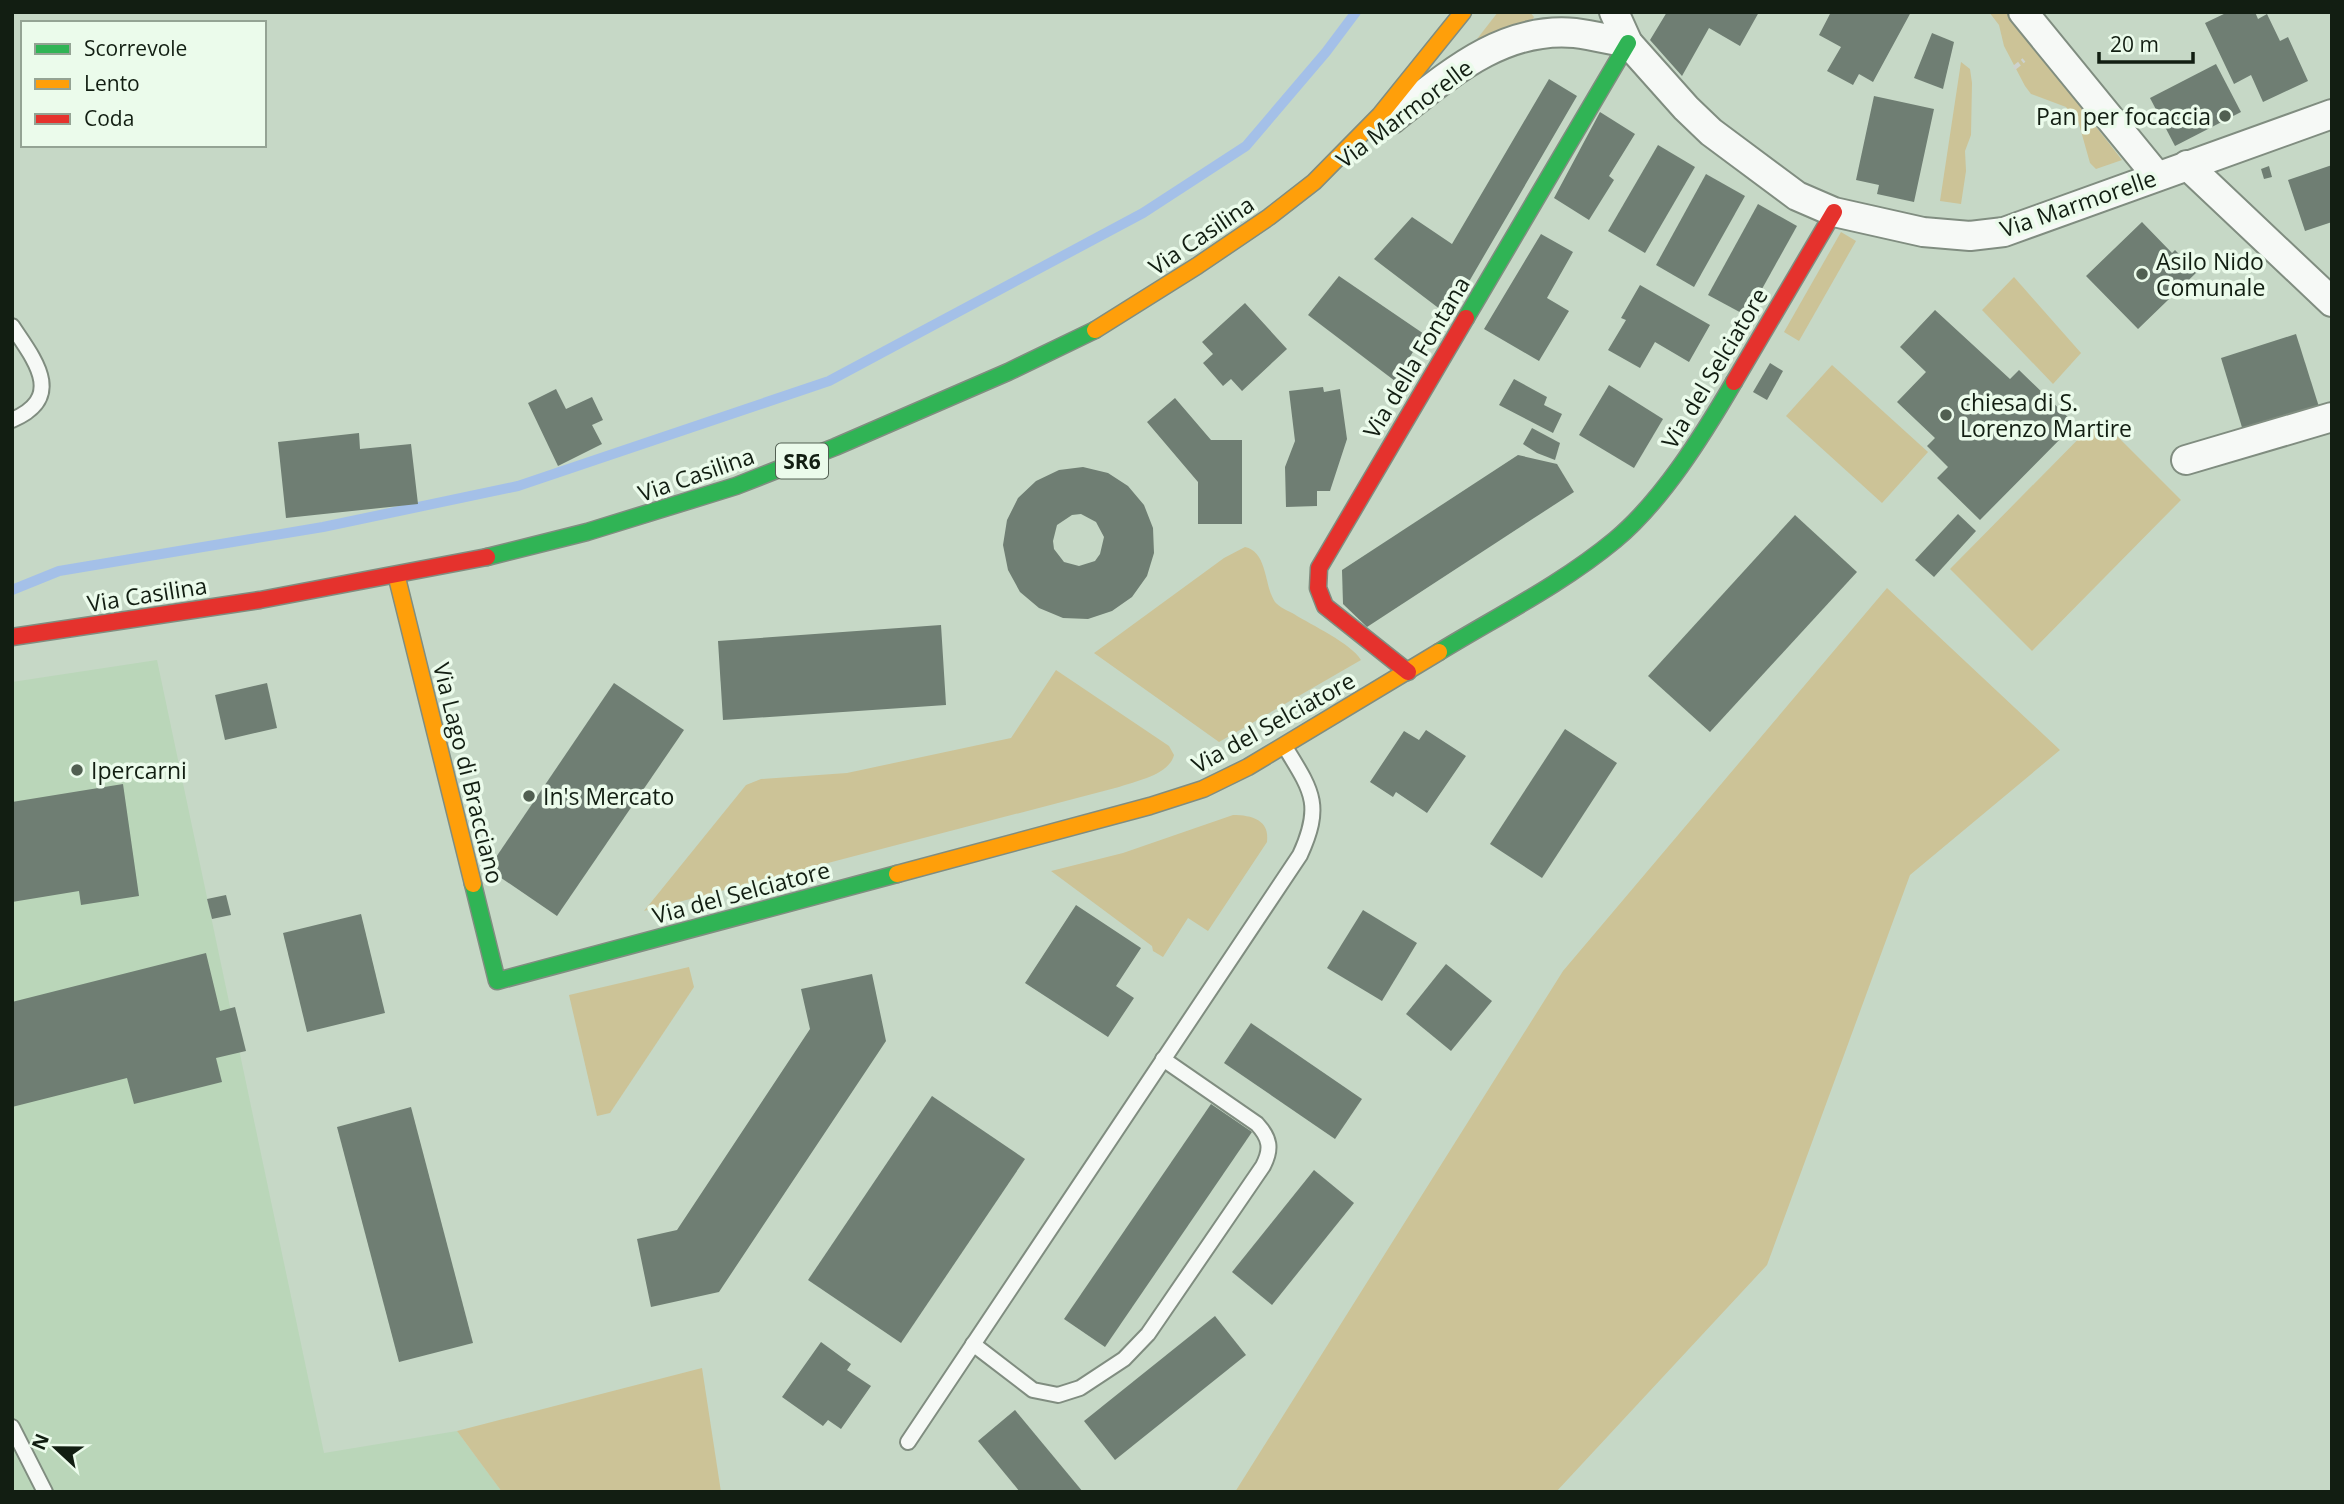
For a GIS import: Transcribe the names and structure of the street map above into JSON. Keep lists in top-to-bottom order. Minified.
{"streets":{"street":["Via Marmorelle","Via Casilina","Via della Fontana","Via del Selciatore","SR6","Via Lago di Bracciano"]},"crossings":[["Via Marmorelle","Via Casilina"],["Via Marmorelle","Via della Fontana"],["Via Marmorelle","Via del Selciatore"],["Via Casilina","Via Lago di Bracciano"],["Via della Fontana","Via del Selciatore"],["Via del Selciatore","Via Lago di Bracciano"]],"places":["Pan per focaccia","Asilo Nido Comunale","chiesa di S. Lorenzo Martire","Ipercarni","In's Mercato"],"legend":["Scorrevole","Lento","Coda"],"scale_bar":"20 m","north":"left"}
